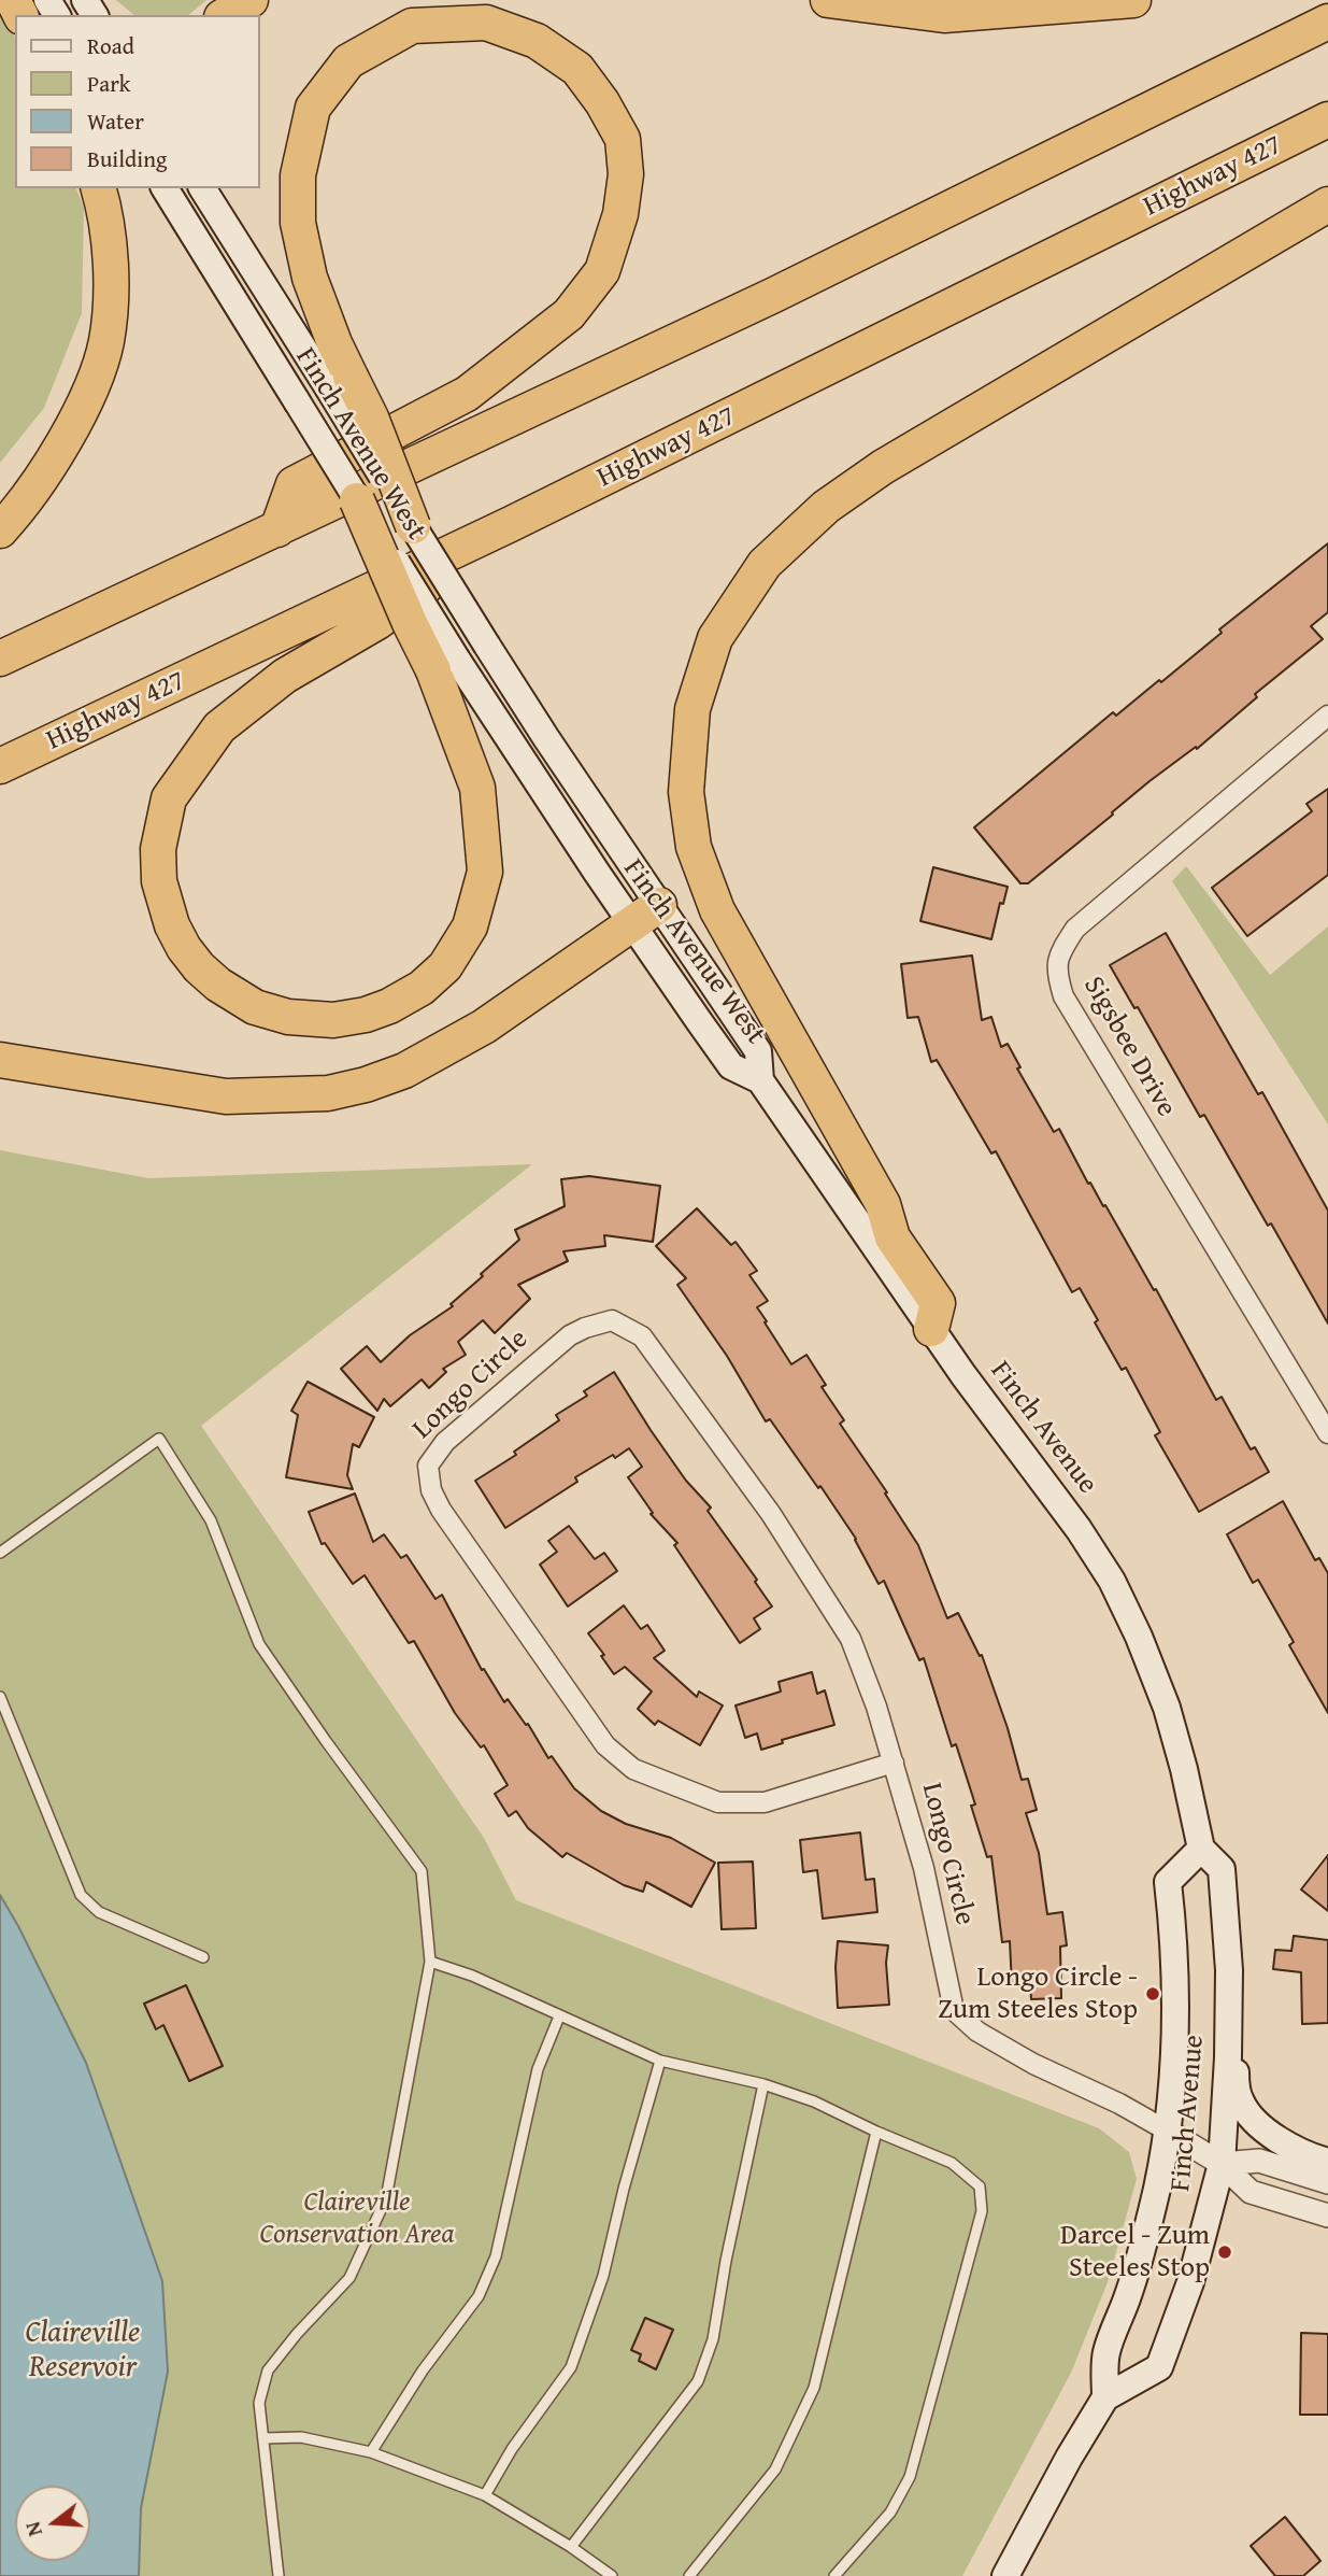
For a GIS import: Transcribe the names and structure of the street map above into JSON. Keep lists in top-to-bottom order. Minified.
{"streets":{"highway":["Highway 427"],"main road":["Finch Avenue West","Finch Avenue"],"street":["Sigsbee Drive","Longo Circle"]},"crossings":[["Finch Avenue West","Finch Avenue"],["Longo Circle","Finch Avenue"]],"water":["Claireville Reservoir"],"parks":["Claireville Conservation Area"],"places":["Longo Circle - Zum Steeles Stop","Darcel - Zum Steeles Stop"],"legend":["Road","Park","Water","Building"],"north":"left"}
